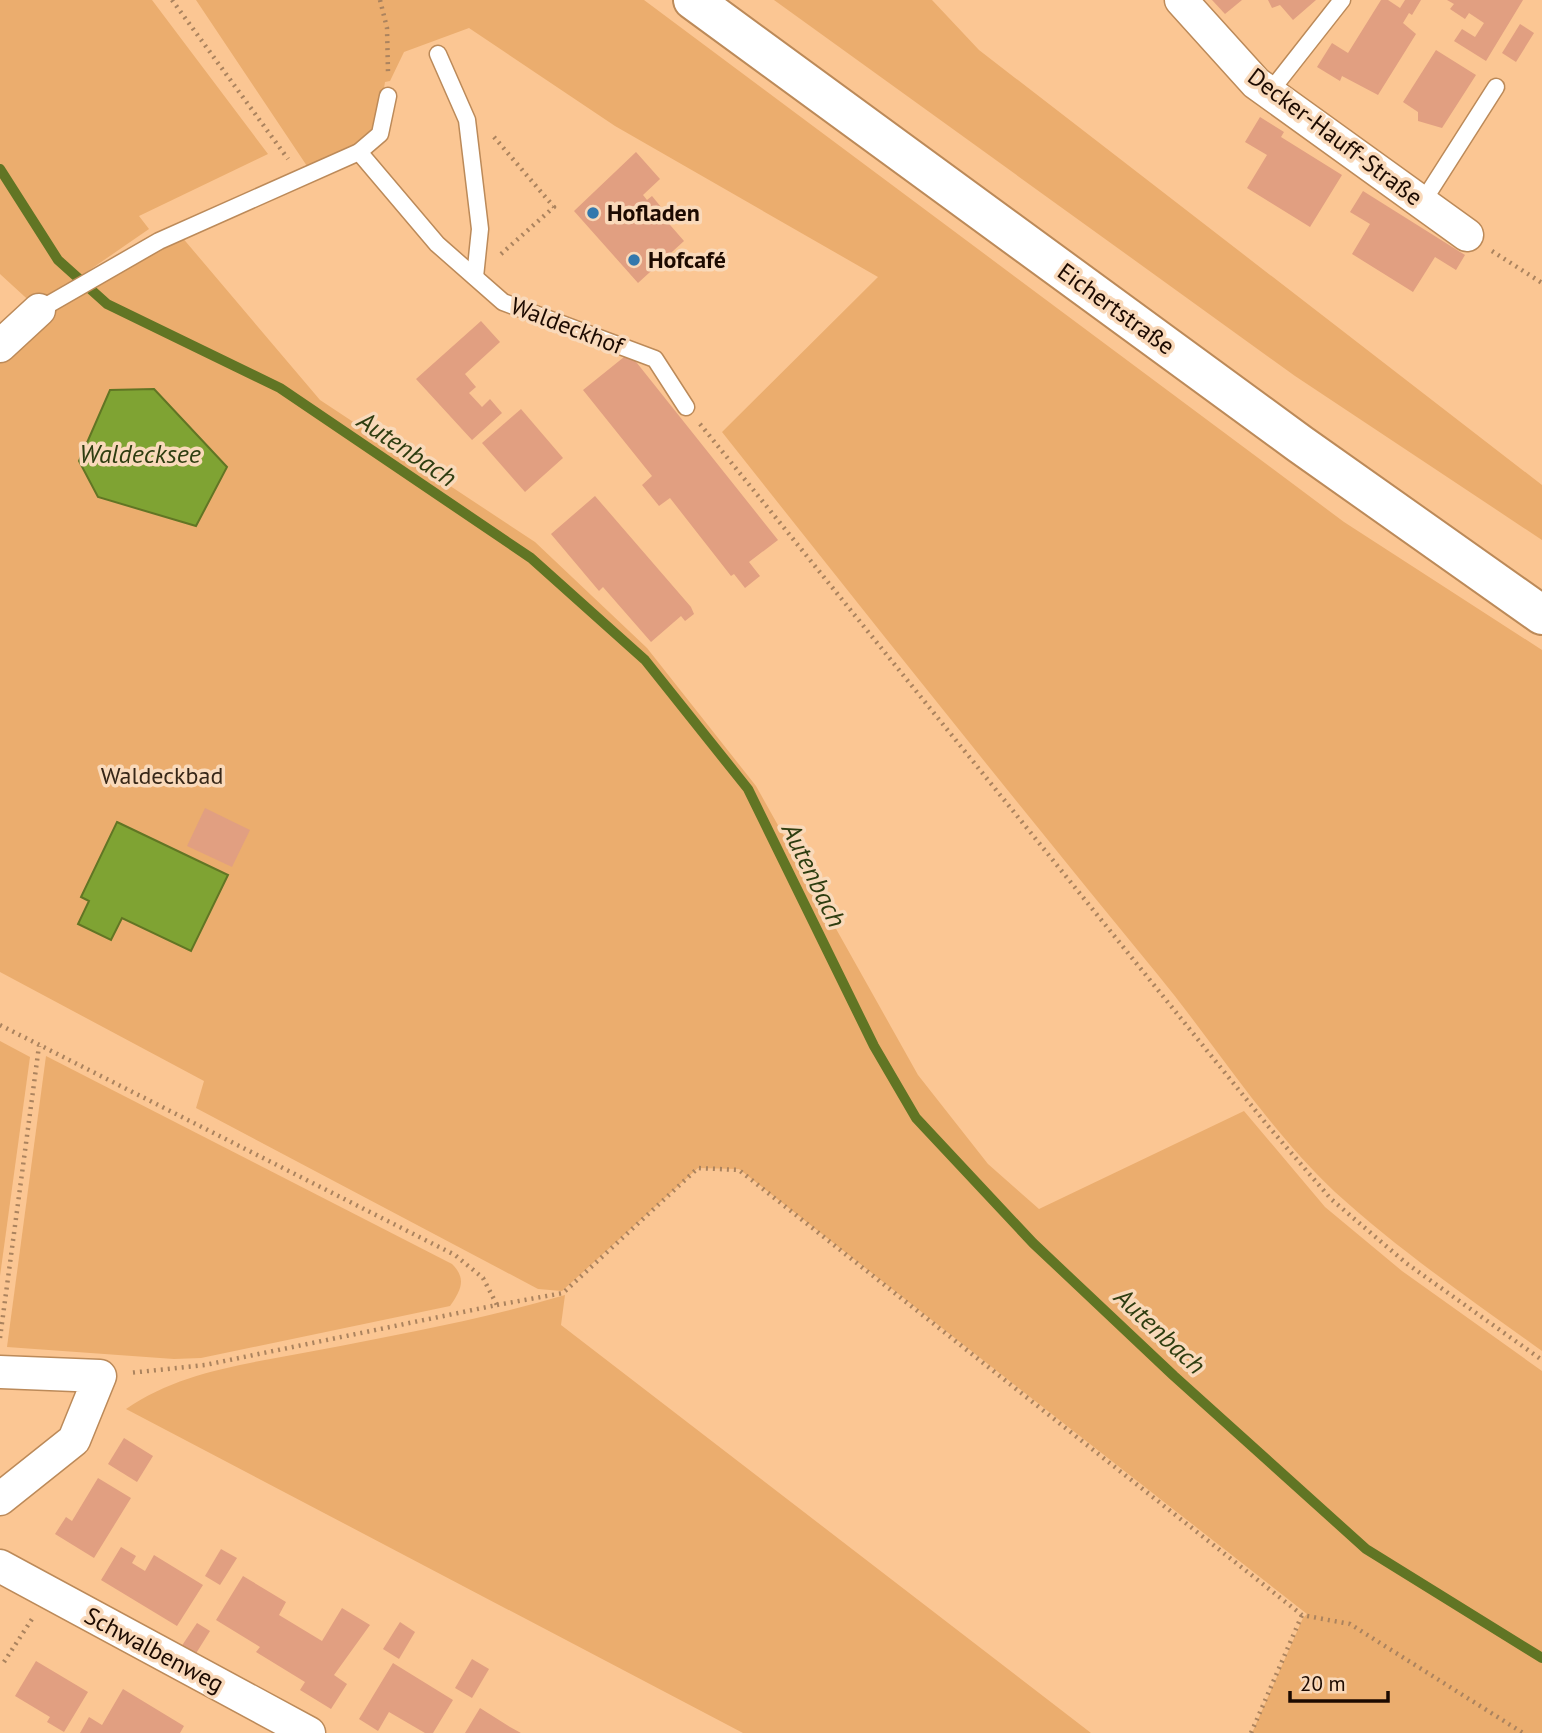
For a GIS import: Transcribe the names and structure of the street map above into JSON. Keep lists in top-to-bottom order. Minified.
{"streets":{"street":["Decker-Hauff-Straße","Eichertstraße","Schwalbenweg"],"lane":["Waldeckhof"]},"water":["Autenbach","Waldecksee"],"parks":["Waldeckbad"],"places":["Hofladen","Hofcafé"],"scale_bar":"20 m"}
